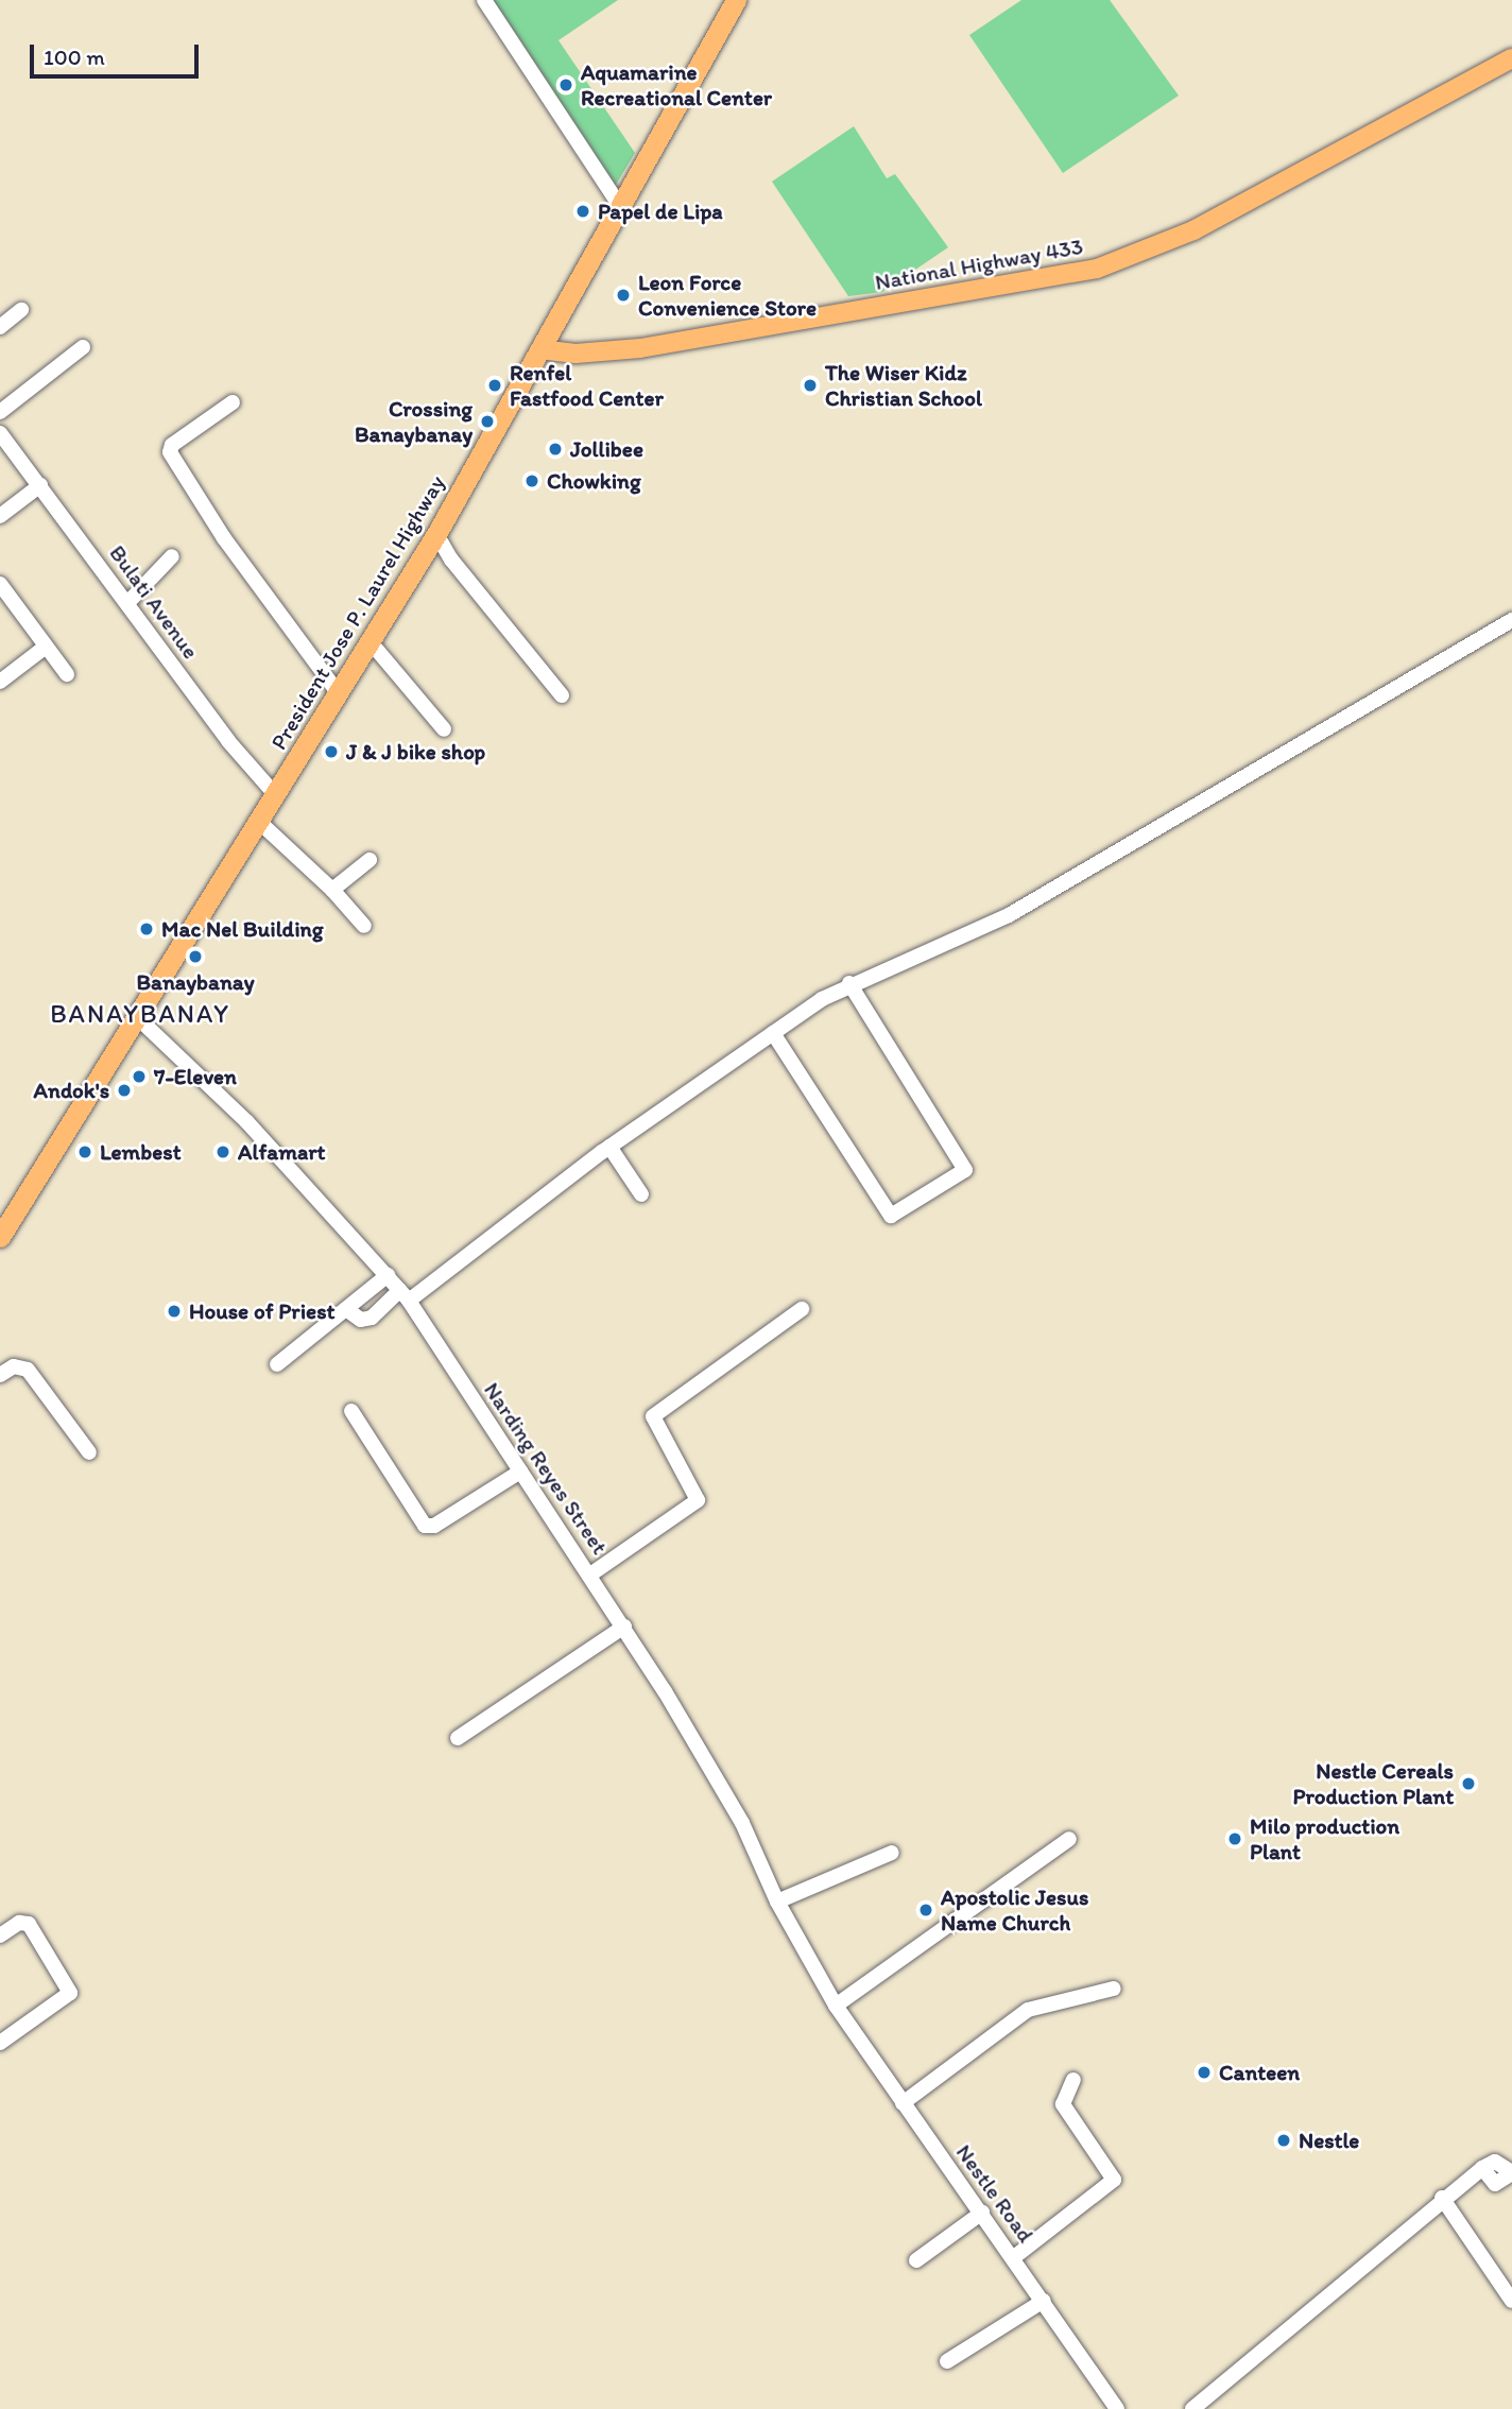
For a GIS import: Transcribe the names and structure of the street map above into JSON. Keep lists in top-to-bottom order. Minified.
{"streets":{"highway":["President Jose P. Laurel Highway"],"main road":["National Highway 433"],"street":["Bulati Avenue","Narding Reyes Street","Nestle Road"]},"crossings":[["National Highway 433","President Jose P. Laurel Highway"],["Bulati Avenue","President Jose P. Laurel Highway"],["President Jose P. Laurel Highway","Narding Reyes Street"],["Narding Reyes Street","Nestle Road"]],"districts":["BANAYBANAY"],"places":["Aquamarine Recreational Center","Papel de Lipa","Leon Force Convenience Store","Renfel Fastfood Center","The Wiser Kidz Christian School","Crossing Banaybanay","Jollibee","Chowking","J & J bike shop","Mac Nel Building","Banaybanay","7-Eleven","Andok's","Lembest","Alfamart","House of Priest","Nestle Cereals Production Plant","Milo production Plant","Apostolic Jesus Name Church","Canteen","Nestle"],"scale_bar":"100 m"}
